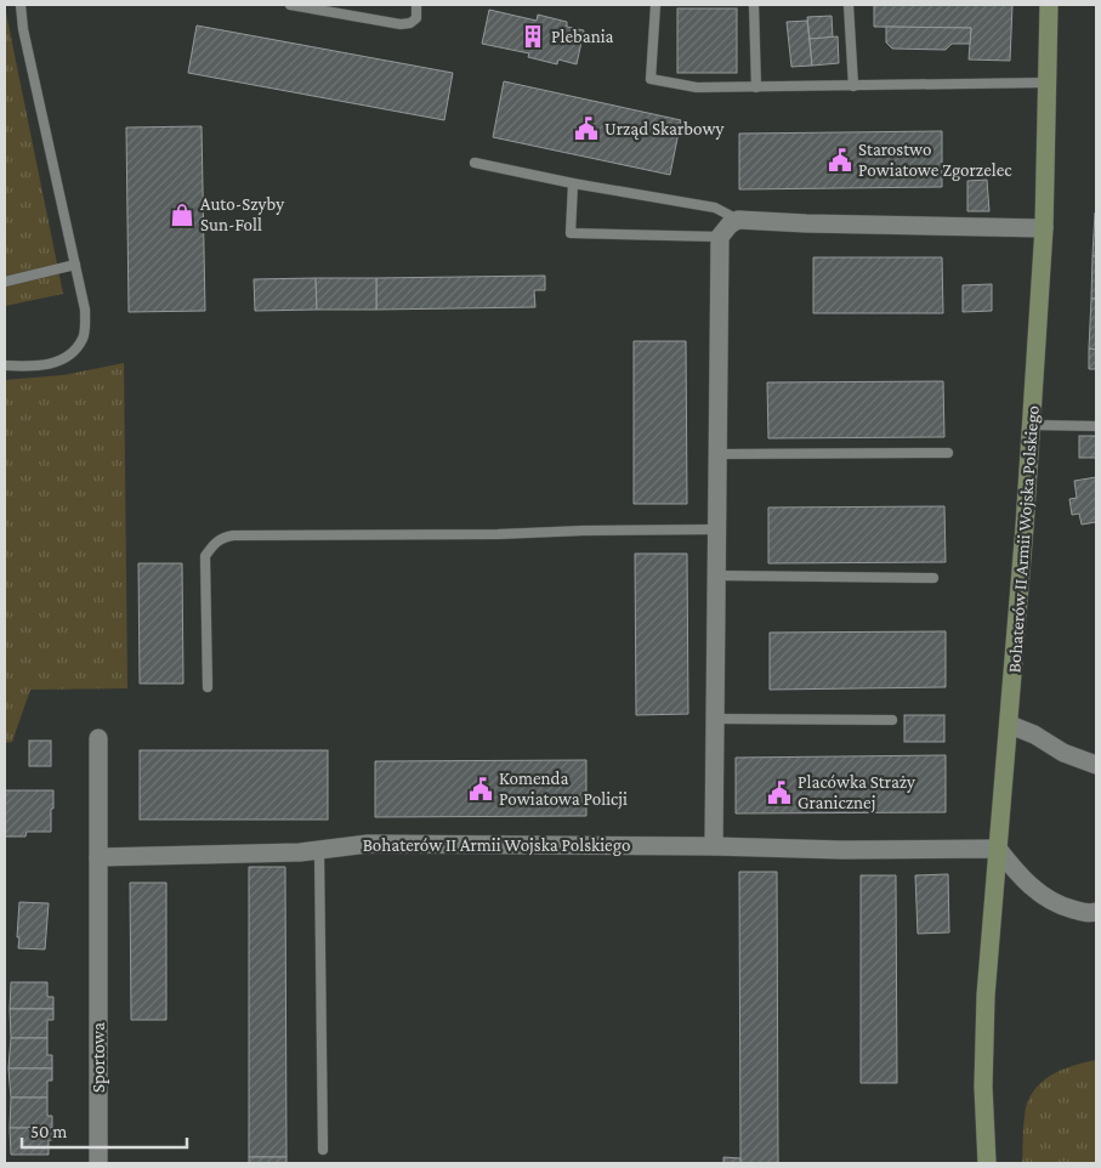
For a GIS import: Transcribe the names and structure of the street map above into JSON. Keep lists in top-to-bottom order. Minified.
{"streets":{"street":["Bohaterów II Armii Wojska Polskiego","Sportowa"]},"crossings":[["Bohaterów II Armii Wojska Polskiego","Sportowa"]],"places":{"building":["Plebania"],"public building":["Urząd Skarbowy","Starostwo Powiatowe Zgorzelec","Komenda Powiatowa Policji","Placówka Straży Granicznej"],"shop":["Auto-Szyby Sun-Foll"]},"scale_bar":"50 m"}
